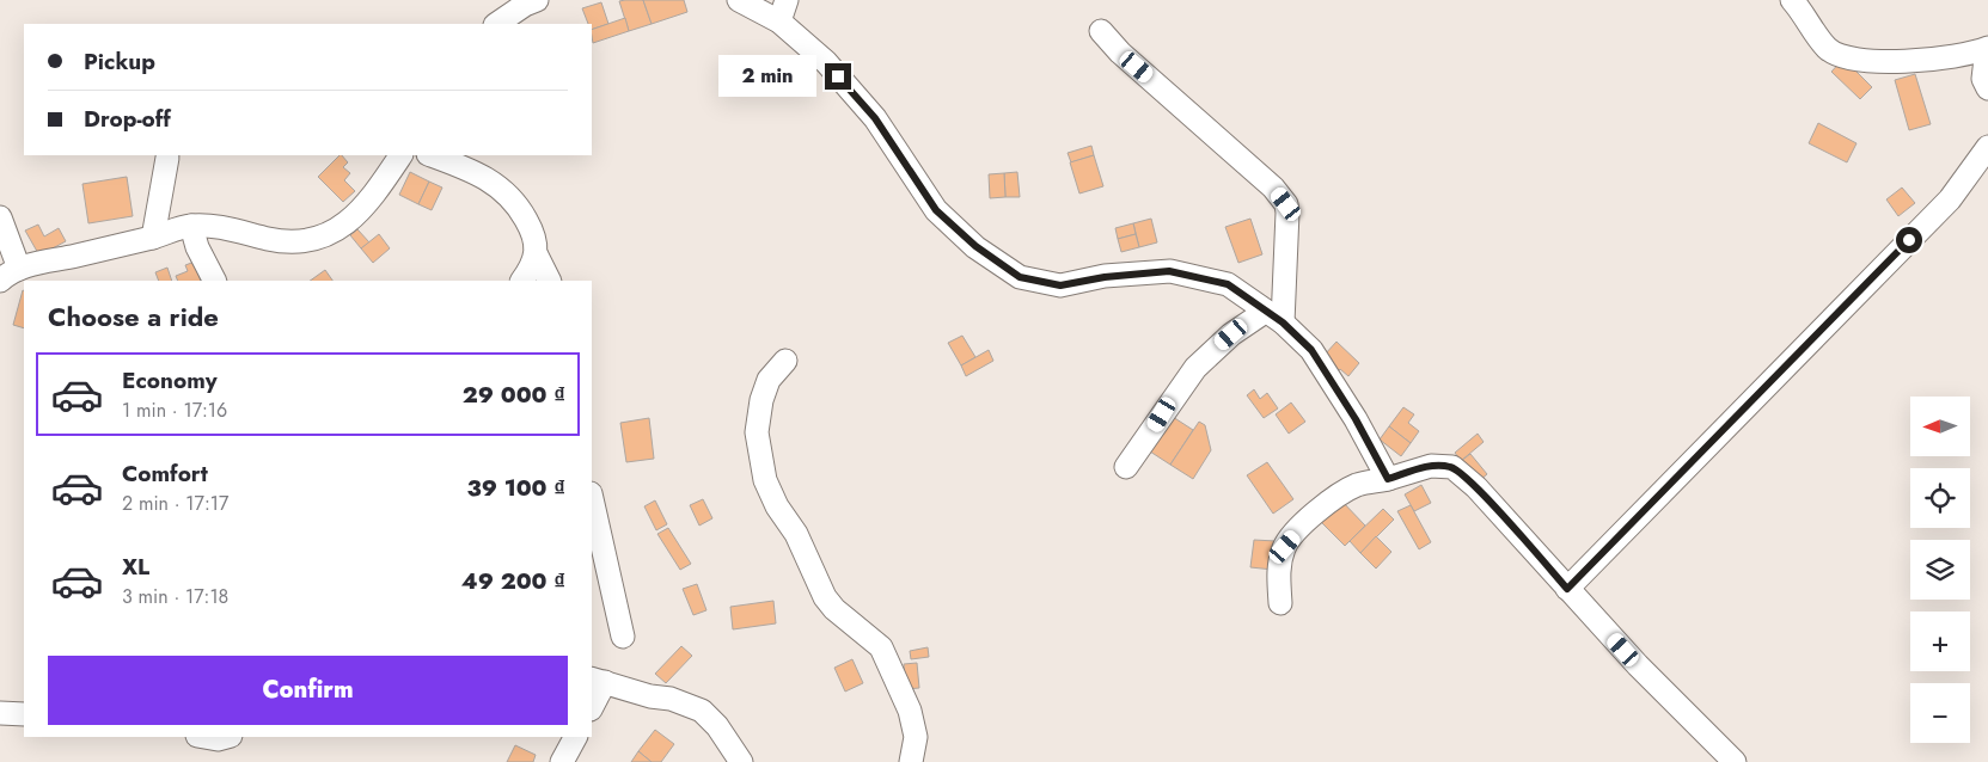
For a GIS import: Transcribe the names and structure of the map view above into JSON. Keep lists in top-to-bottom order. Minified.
{"north":"left","page":{"banner":["Pickup","Drop-off"],"bubble":"2 min","heading":"Choose a ride","list":[{"name":"Economy","note":"1 min · 17:16","value":"29 000 ₫"},{"name":"Comfort","note":"2 min · 17:17","value":"39 100 ₫"},{"name":"XL","note":"3 min · 17:18","value":"49 200 ₫"}],"map_buttons":["+","−"],"buttons":"Confirm"}}
